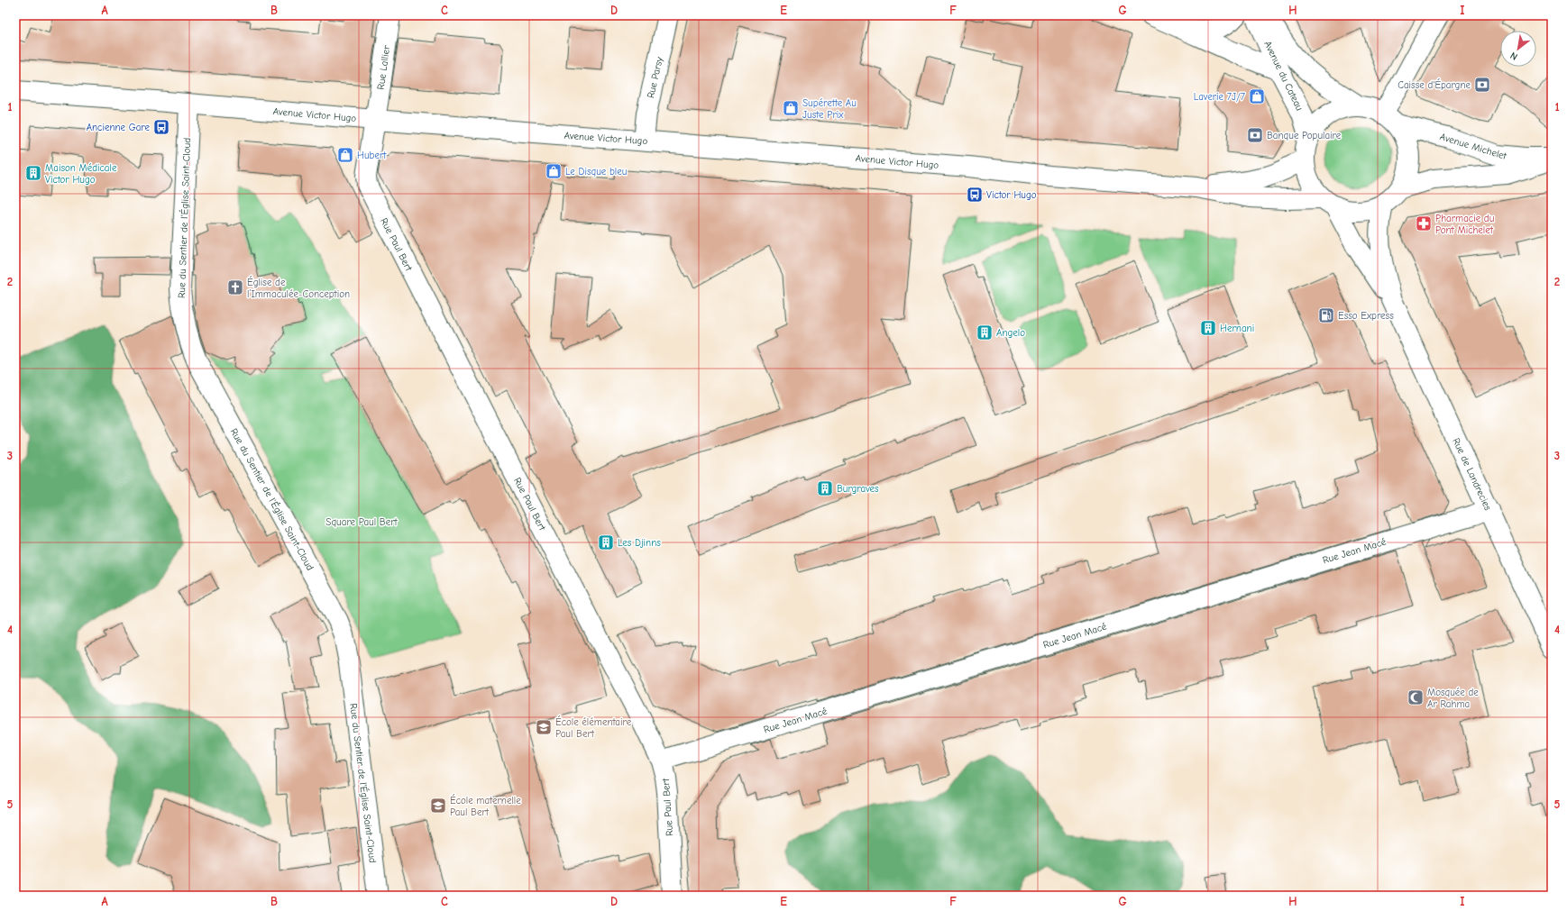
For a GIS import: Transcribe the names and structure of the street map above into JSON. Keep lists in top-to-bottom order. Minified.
{"streets":{"street":["Rue Lallier","Avenue du Cateau","Rue Parsy","Avenue Victor Hugo","Avenue Michelet","Rue du Sentier de l'Église Saint-Cloud","Rue Paul Bert","Rue de Landrecies","Rue Jean Macé"]},"crossings":[["Rue Lallier","Avenue Victor Hugo"],["Rue Lallier","Rue Paul Bert"],["Avenue du Cateau","Avenue Victor Hugo"],["Avenue du Cateau","Avenue Michelet"],["Avenue du Cateau","Rue de Landrecies"],["Rue Parsy","Avenue Victor Hugo"],["Avenue Victor Hugo","Avenue Michelet"],["Avenue Victor Hugo","Rue du Sentier de l'Église Saint-Cloud"],["Avenue Victor Hugo","Rue Paul Bert"],["Avenue Victor Hugo","Rue de Landrecies"],["Avenue Michelet","Rue de Landrecies"],["Rue Paul Bert","Rue Jean Macé"],["Rue de Landrecies","Rue Jean Macé"]],"parks":["Square Paul Bert"],"places":{"bank":["Caisse d'Épargne","Banque Populaire"],"shop":["Laverie 7J/7","Supérette Au Juste Prix","Hubert","Le Disque bleu"],"bus stop":["Ancienne Gare","Victor Hugo"],"building":["Maison Médicale Victor Hugo","Hernani","Angelo","Burgraves","Les Djinns"],"pharmacy":["Pharmacie du Pont Michelet"],"church":["Église de l’Immaculée-Conception"],"fuel station":["Esso Express"],"mosque":["Mosquée de Ar Rahma"],"school or university":["École élémentaire Paul Bert","École maternelle Paul Bert"]},"north":"bottom left","grid":{"columns":["A","B","C","D","E","F","G","H","I"],"rows":["1","2","3","4","5"]}}
